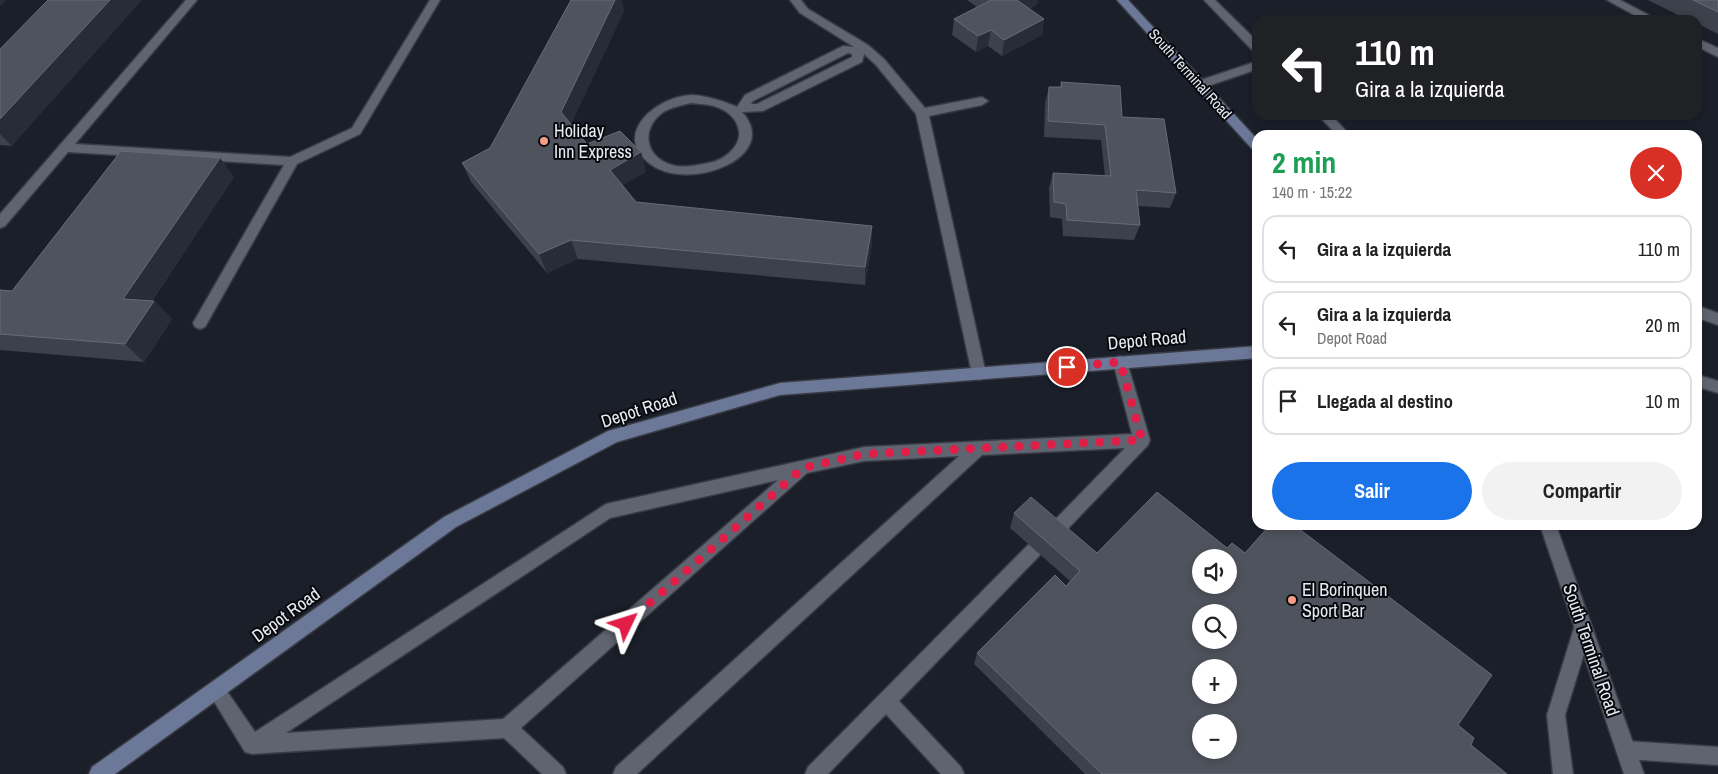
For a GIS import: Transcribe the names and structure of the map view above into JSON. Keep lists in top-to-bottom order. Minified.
{"streets":{"street":["South Terminal Road","Depot Road"]},"places":["Holiday Inn Express","El Borinquen Sport Bar"],"page":{"turn":["110 m","Gira a la izquierda"],"heading":["2 min","140 m · 15:22"],"list":[{"name":"Gira a la izquierda","value":"110 m"},{"name":"Gira a la izquierda","note":"Depot Road","value":"20 m"},{"name":"Llegada al destino","value":"10 m"}],"buttons":["Salir","Compartir"],"map_buttons":["+","−"]}}
